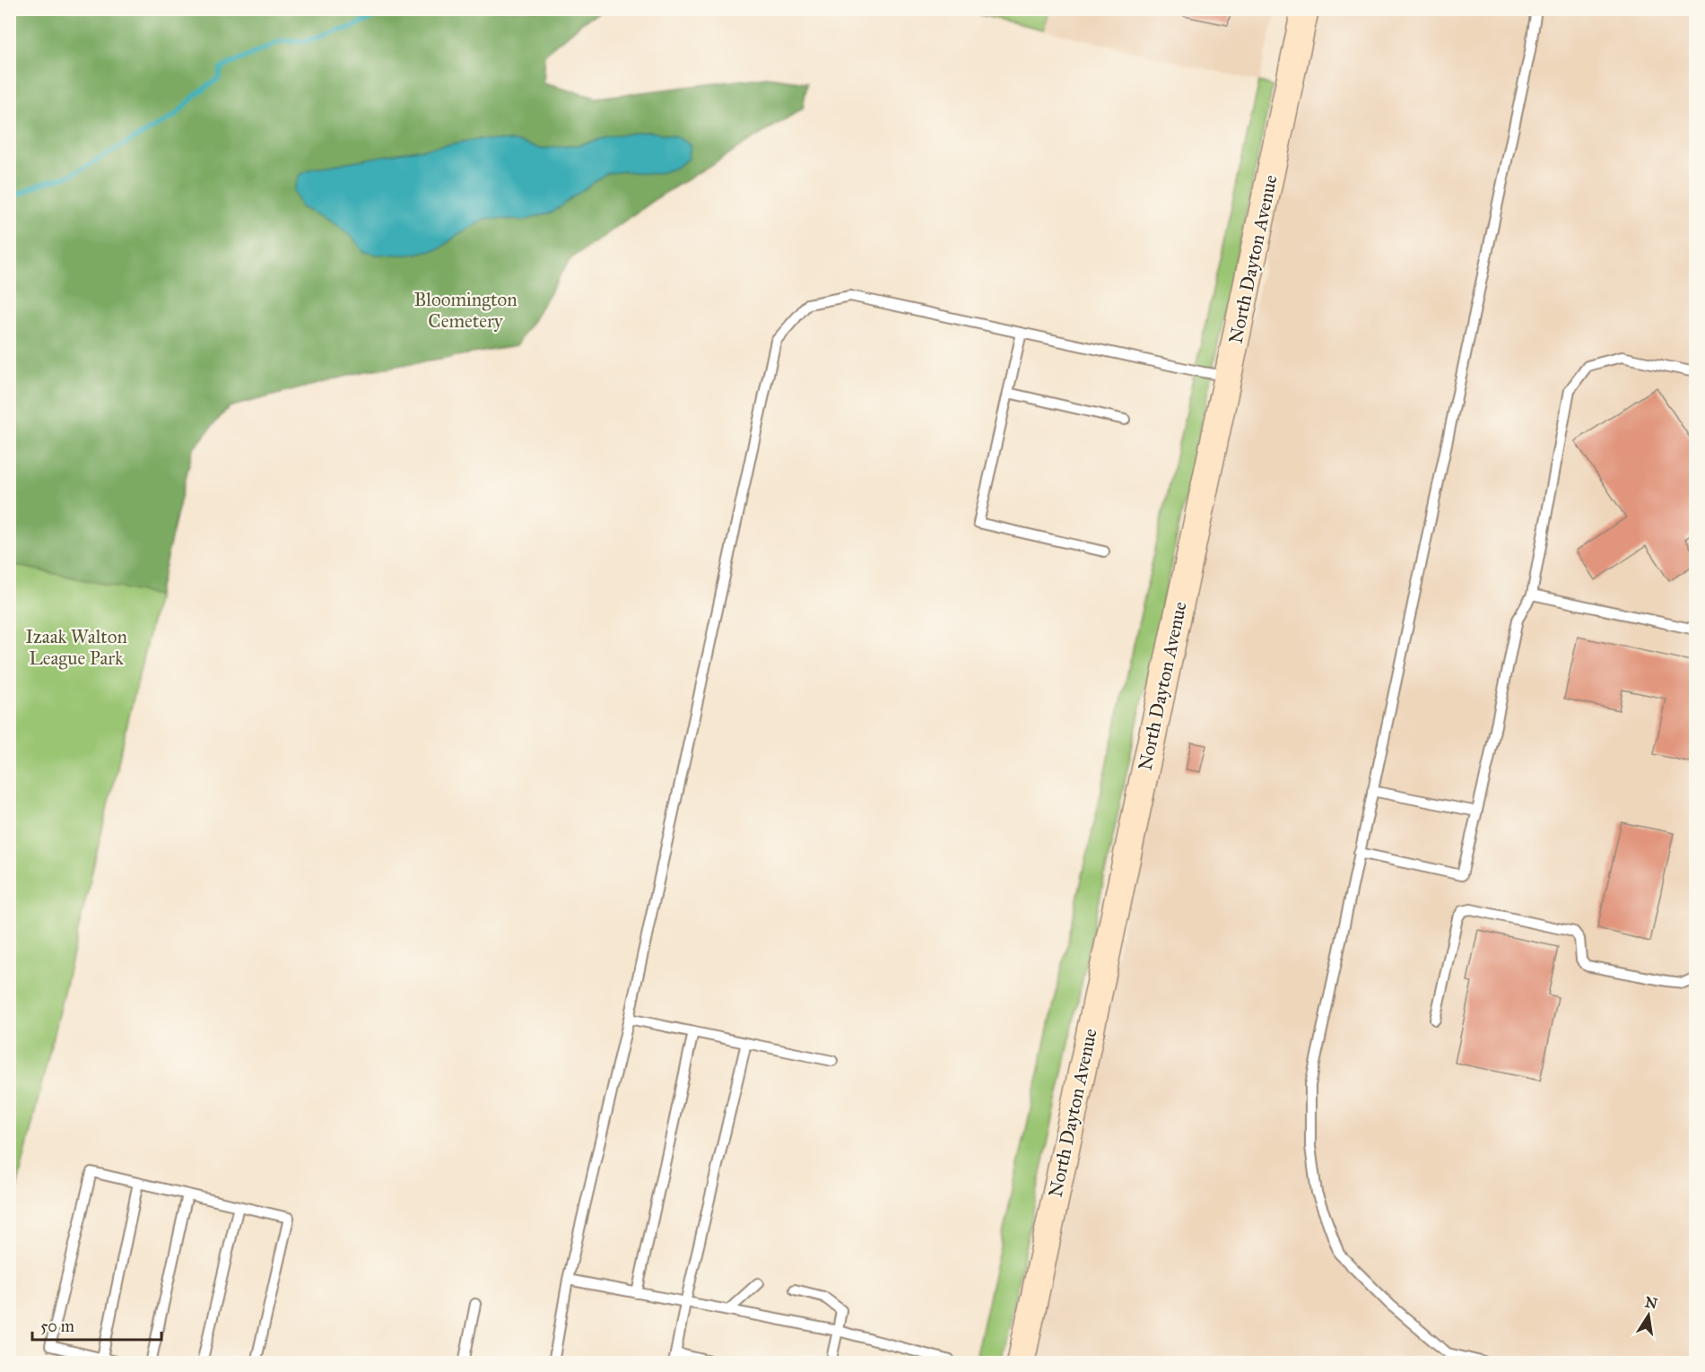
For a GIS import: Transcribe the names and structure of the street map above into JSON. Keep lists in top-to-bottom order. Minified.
{"streets":{"main road":["North Dayton Avenue"]},"parks":["Bloomington Cemetery","Izaak Walton League Park"],"scale_bar":"50 m","north":"top"}
